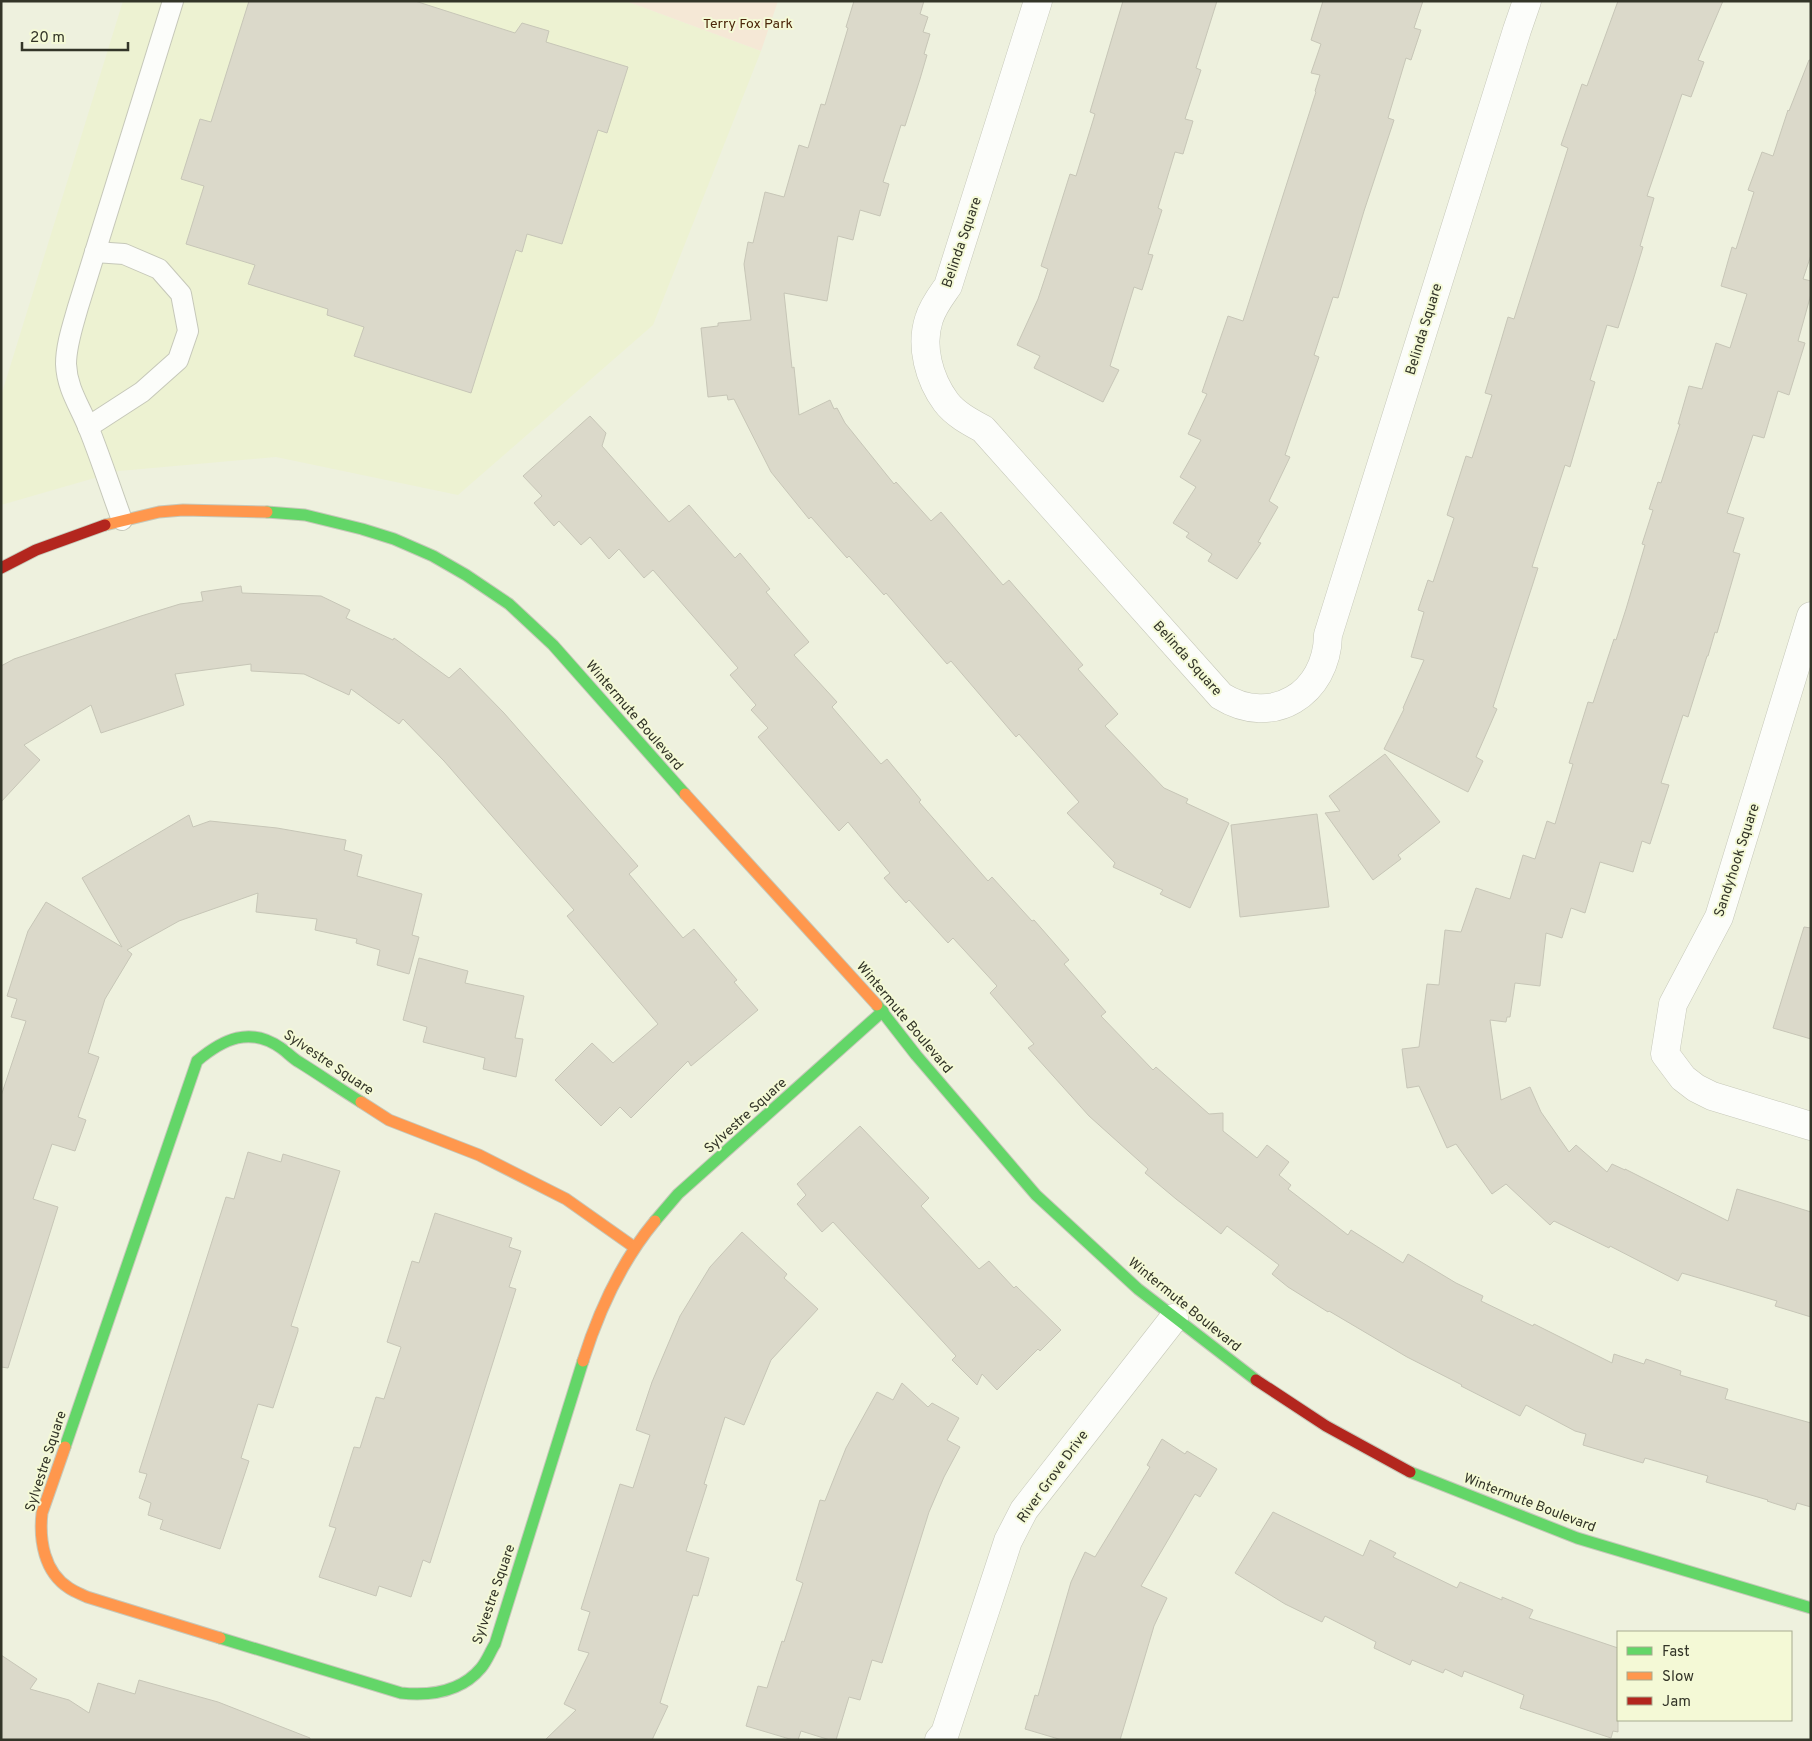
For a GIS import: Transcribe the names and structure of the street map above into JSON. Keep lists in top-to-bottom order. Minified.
{"streets":{"street":["Belinda Square","Wintermute Boulevard","Sandyhook Square","Sylvestre Square","River Grove Drive"]},"crossings":[["Wintermute Boulevard","Sylvestre Square"],["Wintermute Boulevard","River Grove Drive"]],"parks":["Terry Fox Park"],"legend":["Fast","Slow","Jam"],"scale_bar":"20 m"}
